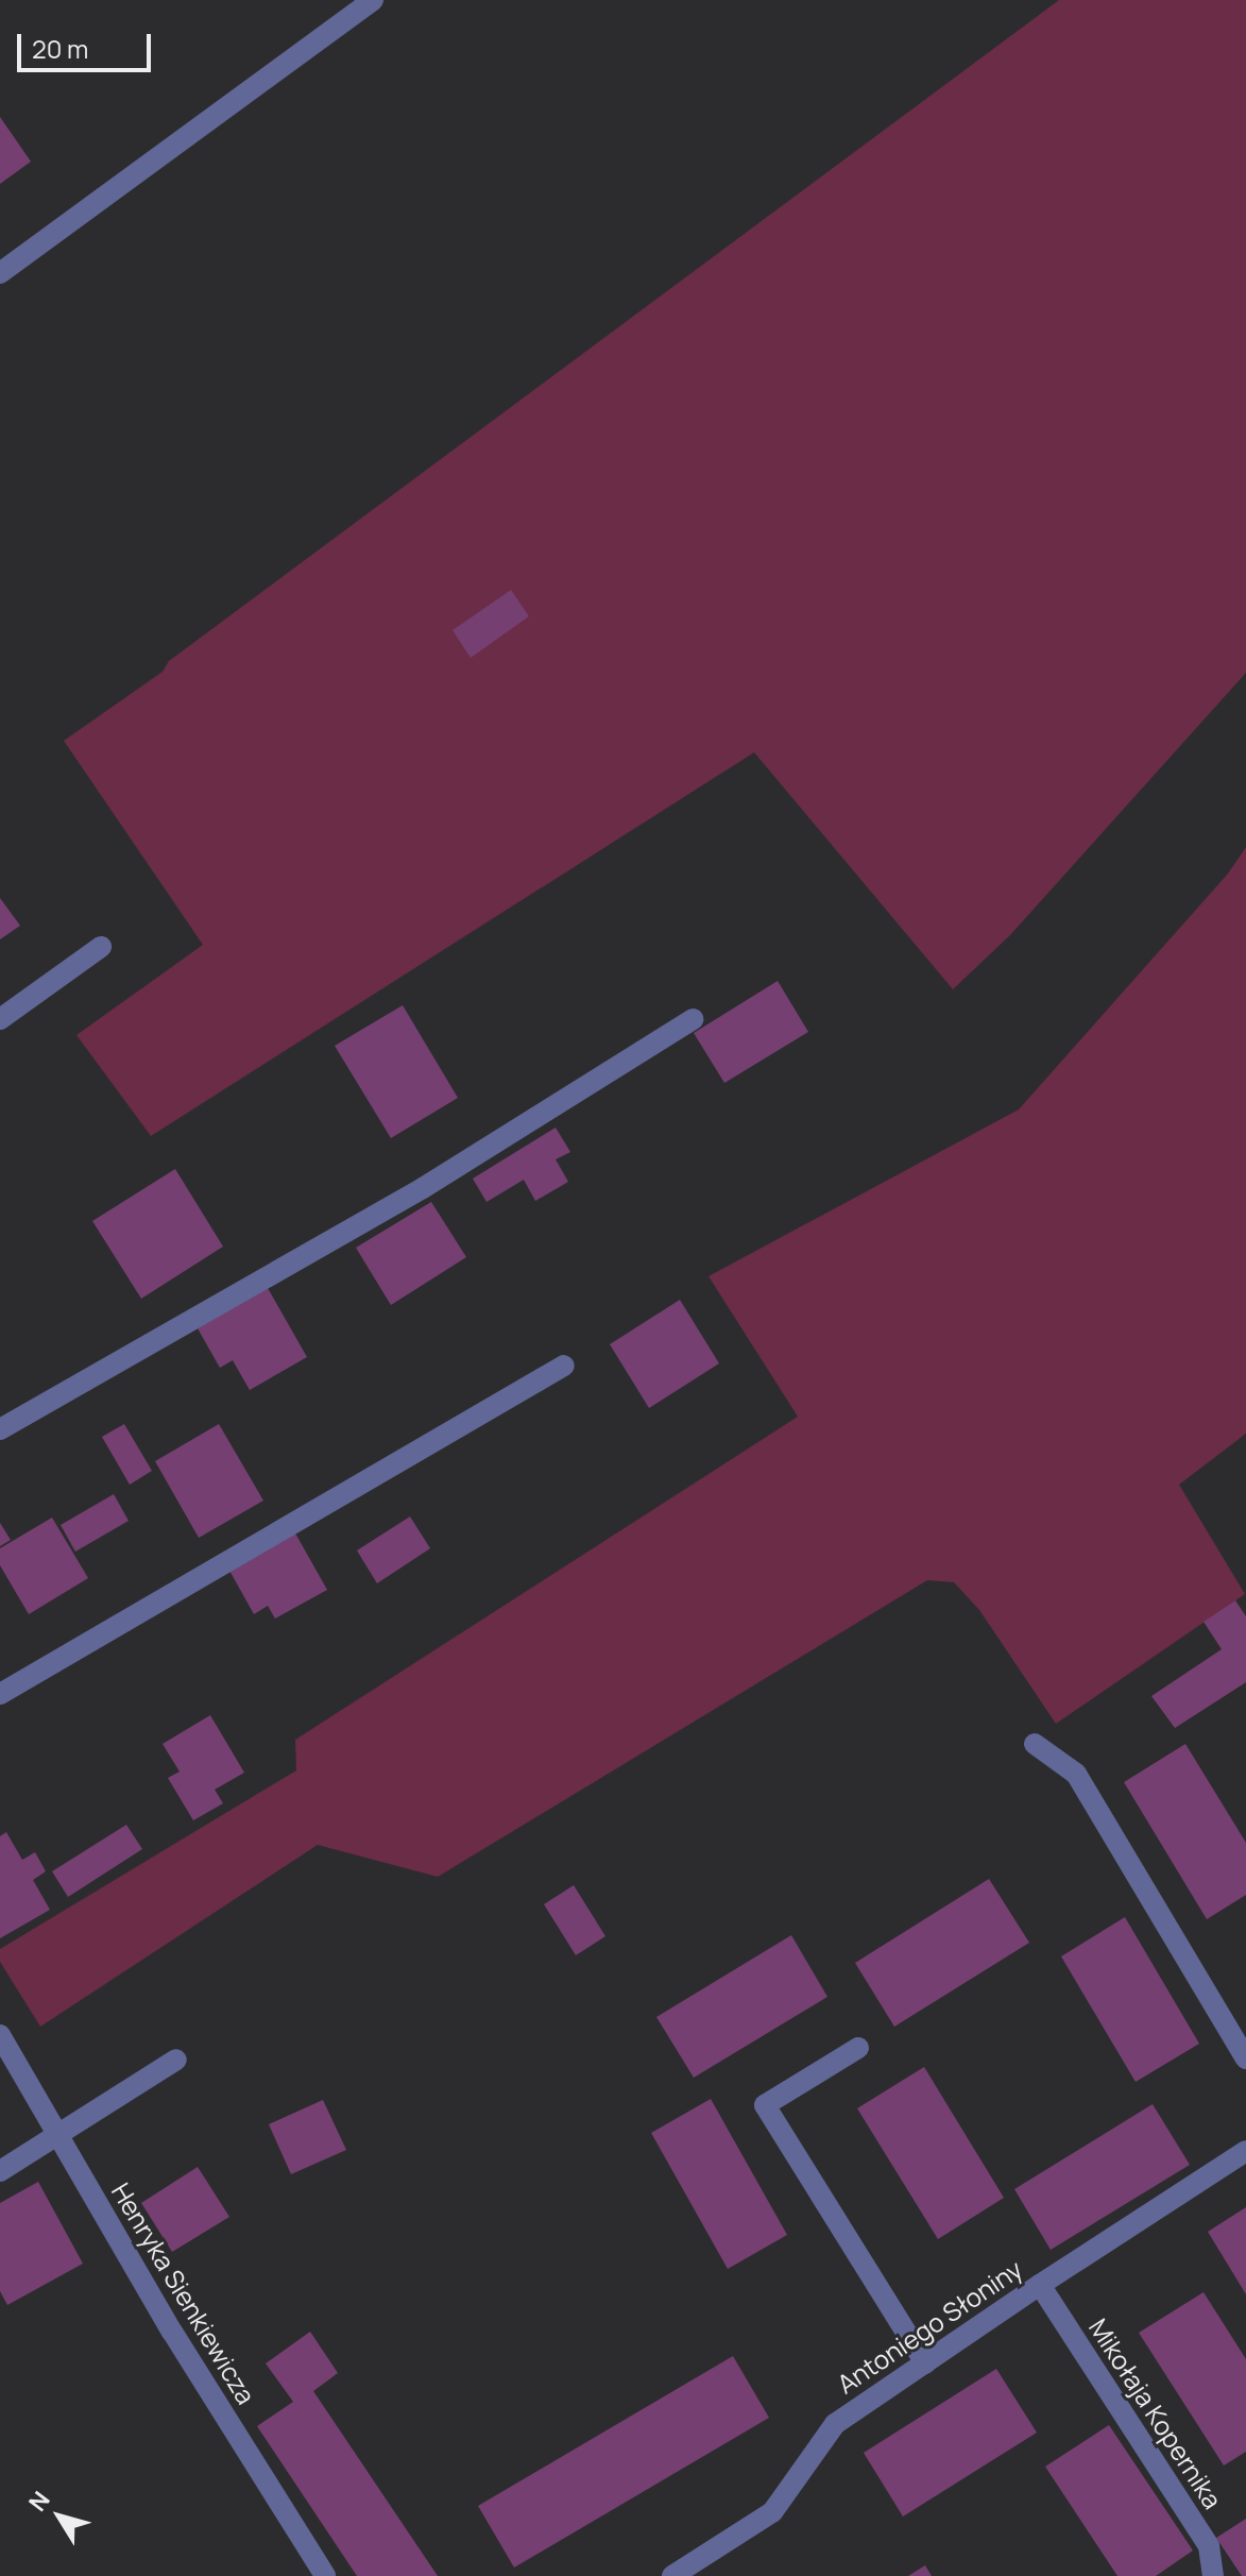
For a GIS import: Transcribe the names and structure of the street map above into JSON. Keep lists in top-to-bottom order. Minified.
{"streets":{"street":["Henryka Sienkiewicza","Antoniego Słoniny","Mikołaja Kopernika"]},"crossings":[["Antoniego Słoniny","Mikołaja Kopernika"]],"scale_bar":"20 m","north":"top left"}
